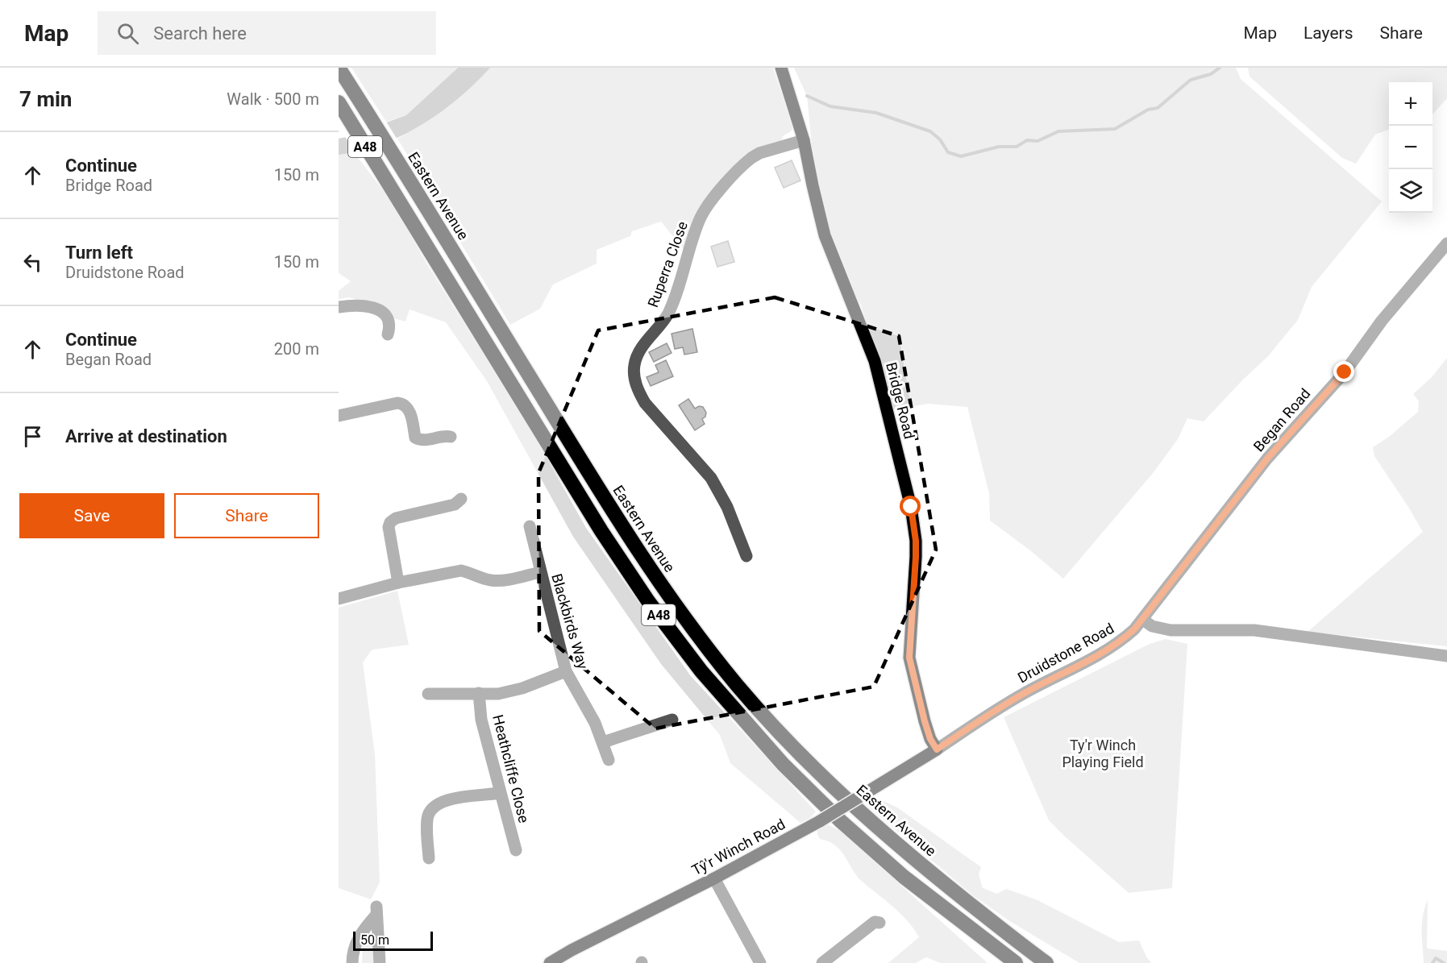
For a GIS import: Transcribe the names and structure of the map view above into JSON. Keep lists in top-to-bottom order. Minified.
{"streets":{"highway":["A48","Eastern Avenue"],"main road":["Bridge Road","Tŷ'r Winch Road"],"street":["Ruperra Close","Began Road","Blackbirds Way","Druidstone Road","Heathcliffe Close"]},"crossings":[["A48","Eastern Avenue"],["Ruperra Close","Bridge Road"],["Bridge Road","Druidstone Road"],["Bridge Road","Tŷ'r Winch Road"],["Began Road","Druidstone Road"],["Druidstone Road","Tŷ'r Winch Road"]],"parks":["Ty'r Winch Playing Field"],"scale_bar":"50 m","page":{"header":"Map","search":"Search here","nav":["Map","Layers","Share"],"heading":["7 min","Walk · 500 m"],"map_buttons":["+","−"],"list":[["Continue","Bridge Road","150 m"],["Turn left","Druidstone Road","150 m"],["Continue","Began Road","200 m"],"Arrive at destination"],"buttons":["Save","Share"],"scale":"50 m"}}
